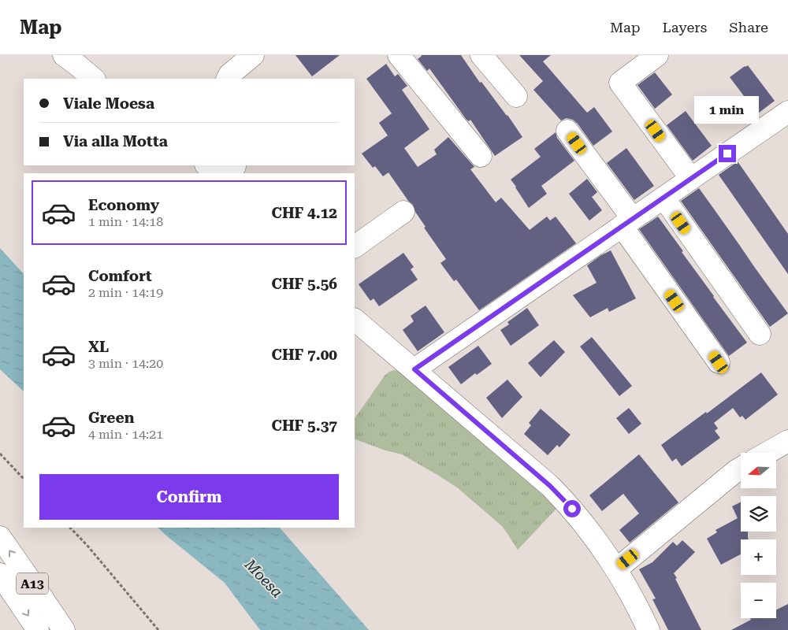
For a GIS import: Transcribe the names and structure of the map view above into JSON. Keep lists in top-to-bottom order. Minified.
{"streets":{"main road":["A13"]},"water":["Moesa"],"north":"left","page":{"header":"Map","nav":["Map","Layers","Share"],"banner":["Viale Moesa","Via alla Motta"],"bubble":"1 min","list":[{"name":"Economy","note":"1 min · 14:18","value":"CHF 4.12"},{"name":"Comfort","note":"2 min · 14:19","value":"CHF 5.56"},{"name":"XL","note":"3 min · 14:20","value":"CHF 7.00"},{"name":"Green","note":"4 min · 14:21","value":"CHF 5.37"}],"map_buttons":["+","−"],"buttons":"Confirm"}}
